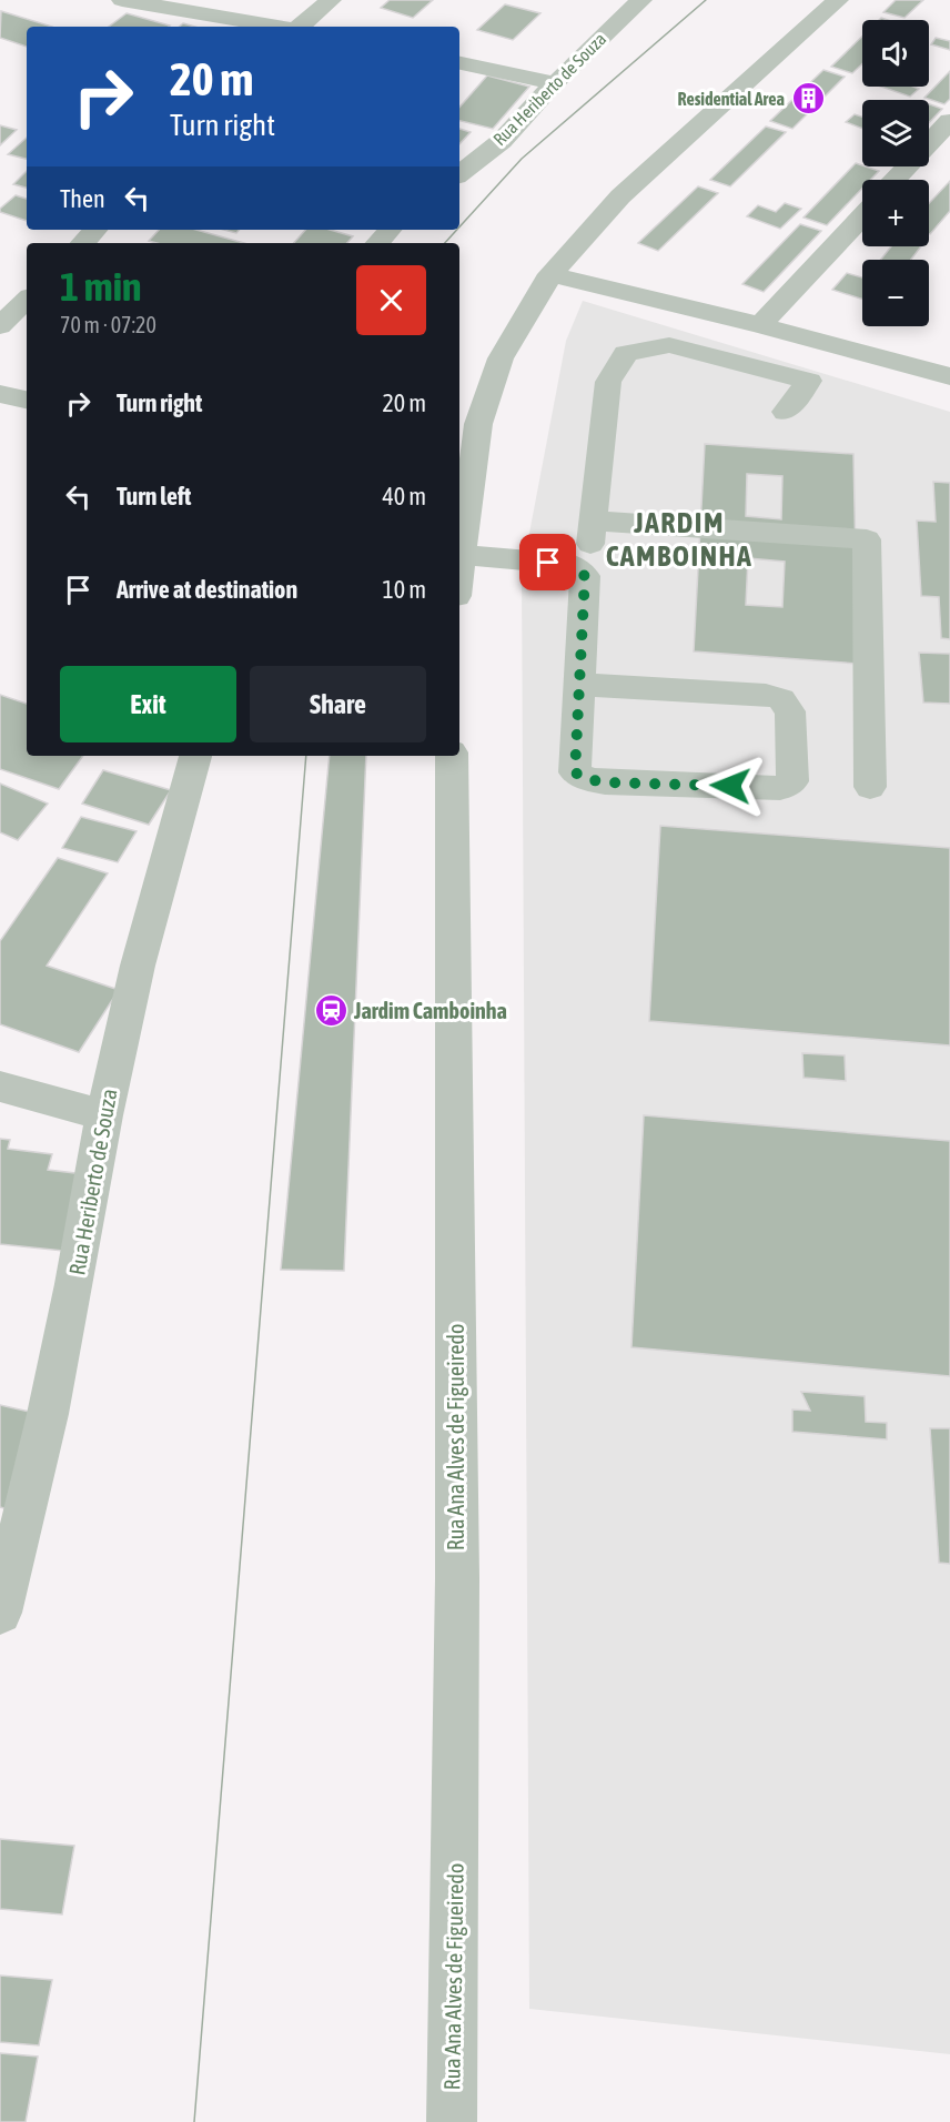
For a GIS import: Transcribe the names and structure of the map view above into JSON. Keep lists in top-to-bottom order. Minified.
{"streets":{"street":["Rua Heriberto de Souza","Rua Ana Alves de Figueiredo"]},"districts":["JARDIM CAMBOINHA"],"places":{"building":["Residential Area"],"station":["Jardim Camboinha"]},"page":{"map_buttons":["+","−"],"turn":["20 m","Turn right"],"then":"Then","heading":["1 min","70 m · 07:20"],"list":[{"name":"Turn right","value":"20 m"},{"name":"Turn left","value":"40 m"},{"name":"Arrive at destination","value":"10 m"}],"buttons":["Exit","Share"]}}
